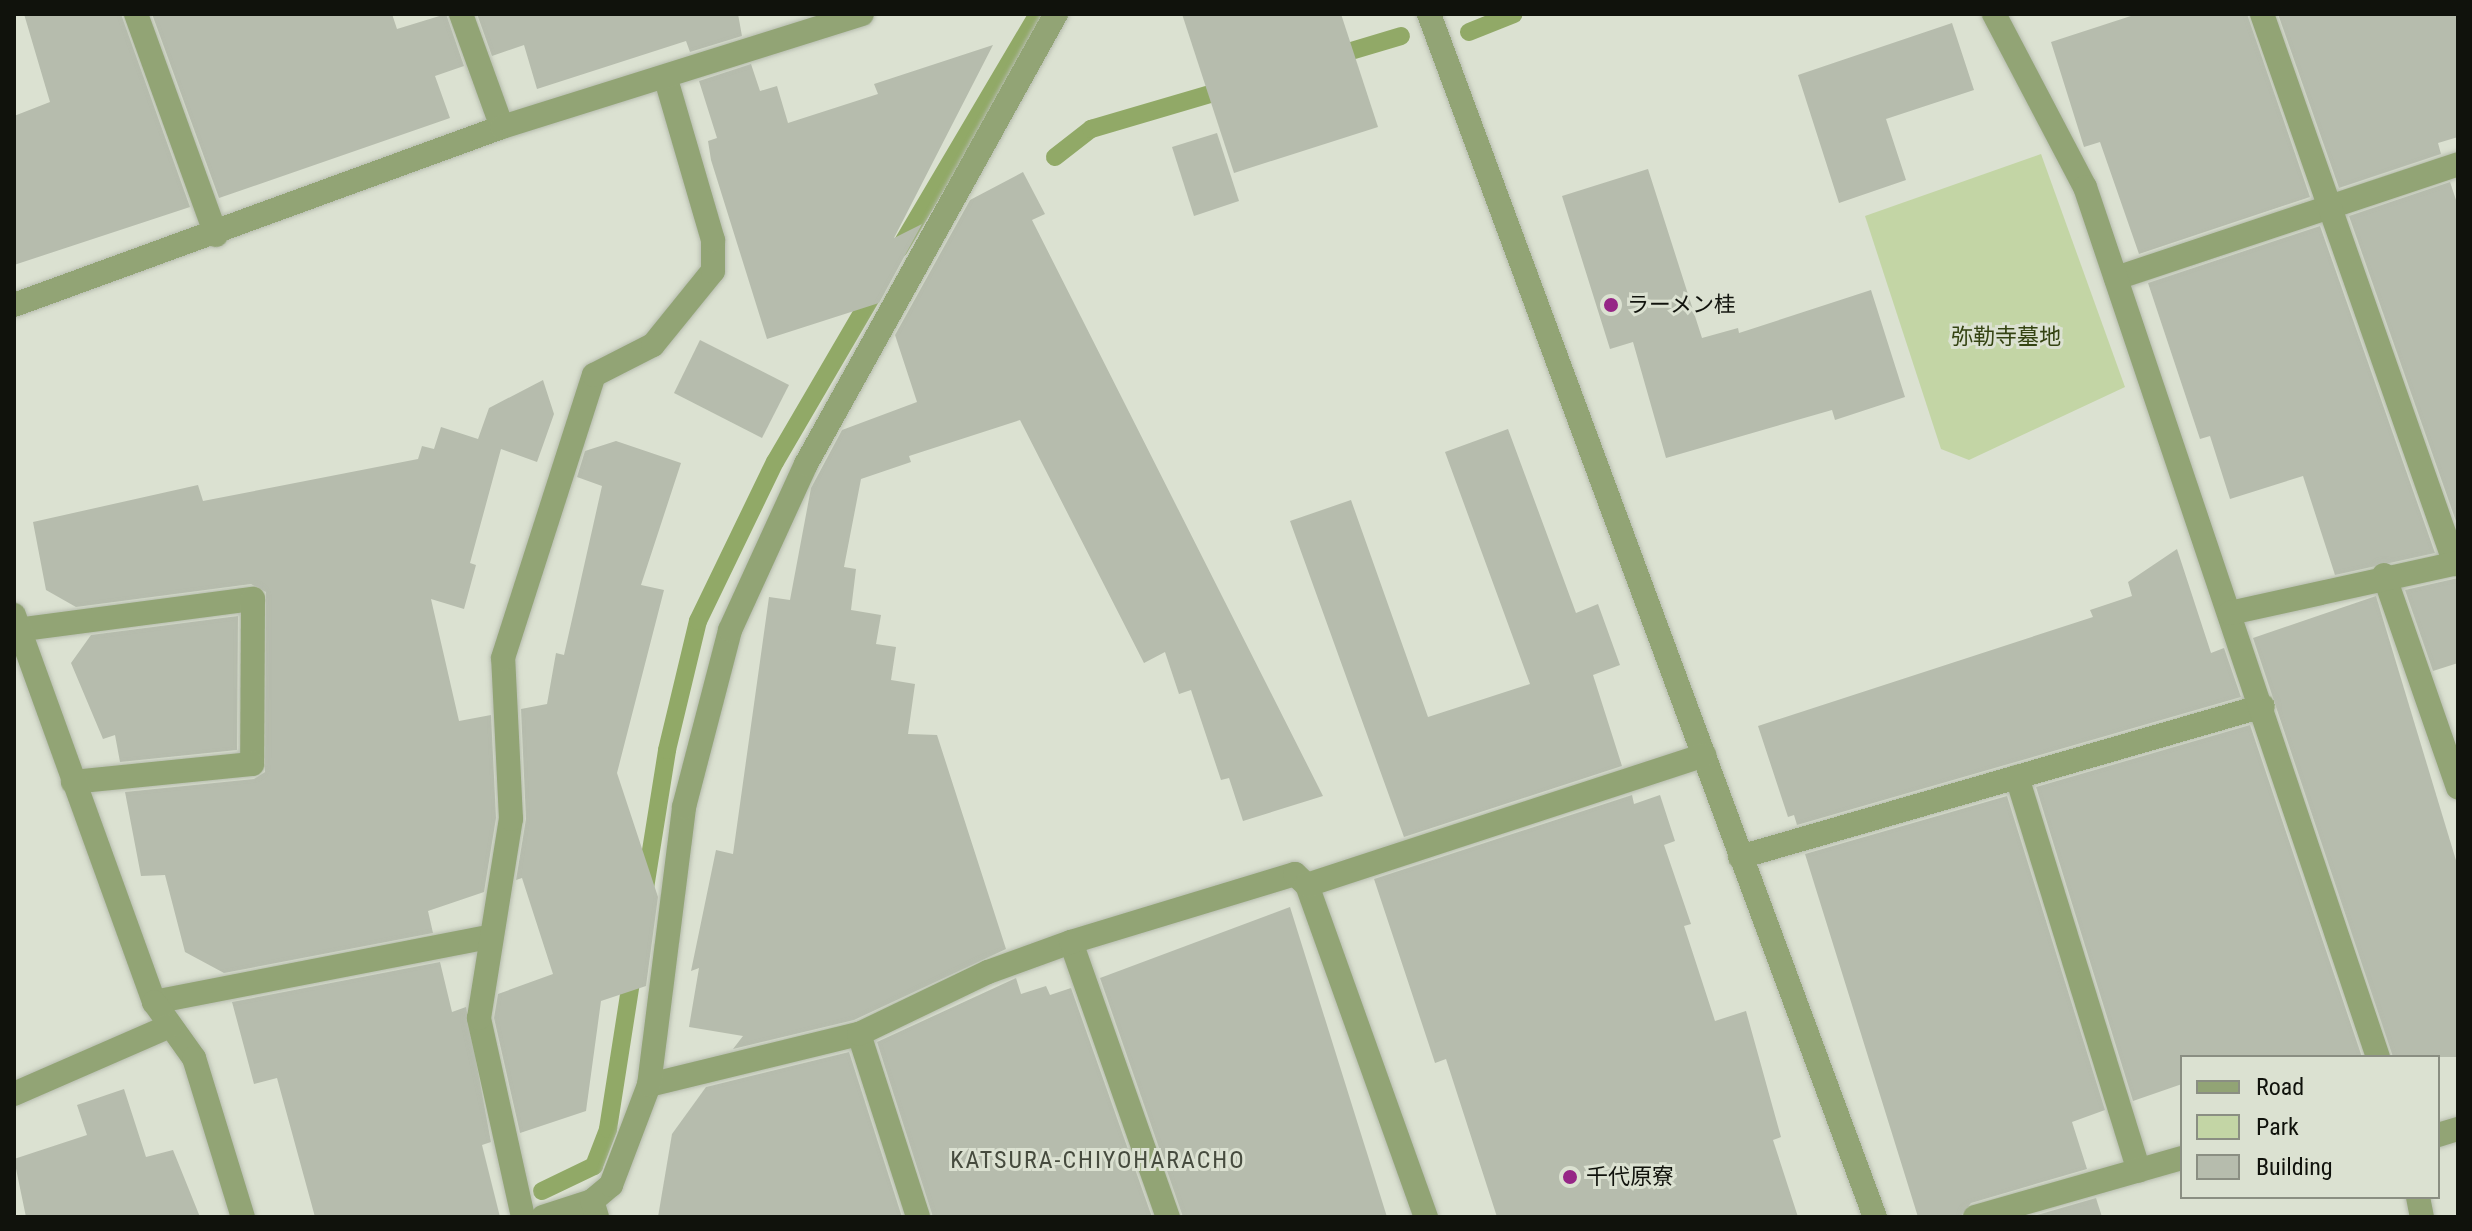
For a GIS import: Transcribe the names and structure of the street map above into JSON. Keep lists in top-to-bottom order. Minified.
{"districts":["KATSURA-CHIYOHARACHO"],"parks":["弥勒寺墓地"],"places":["ラーメン桂","千代原寮"],"legend":["Road","Park","Building"]}
